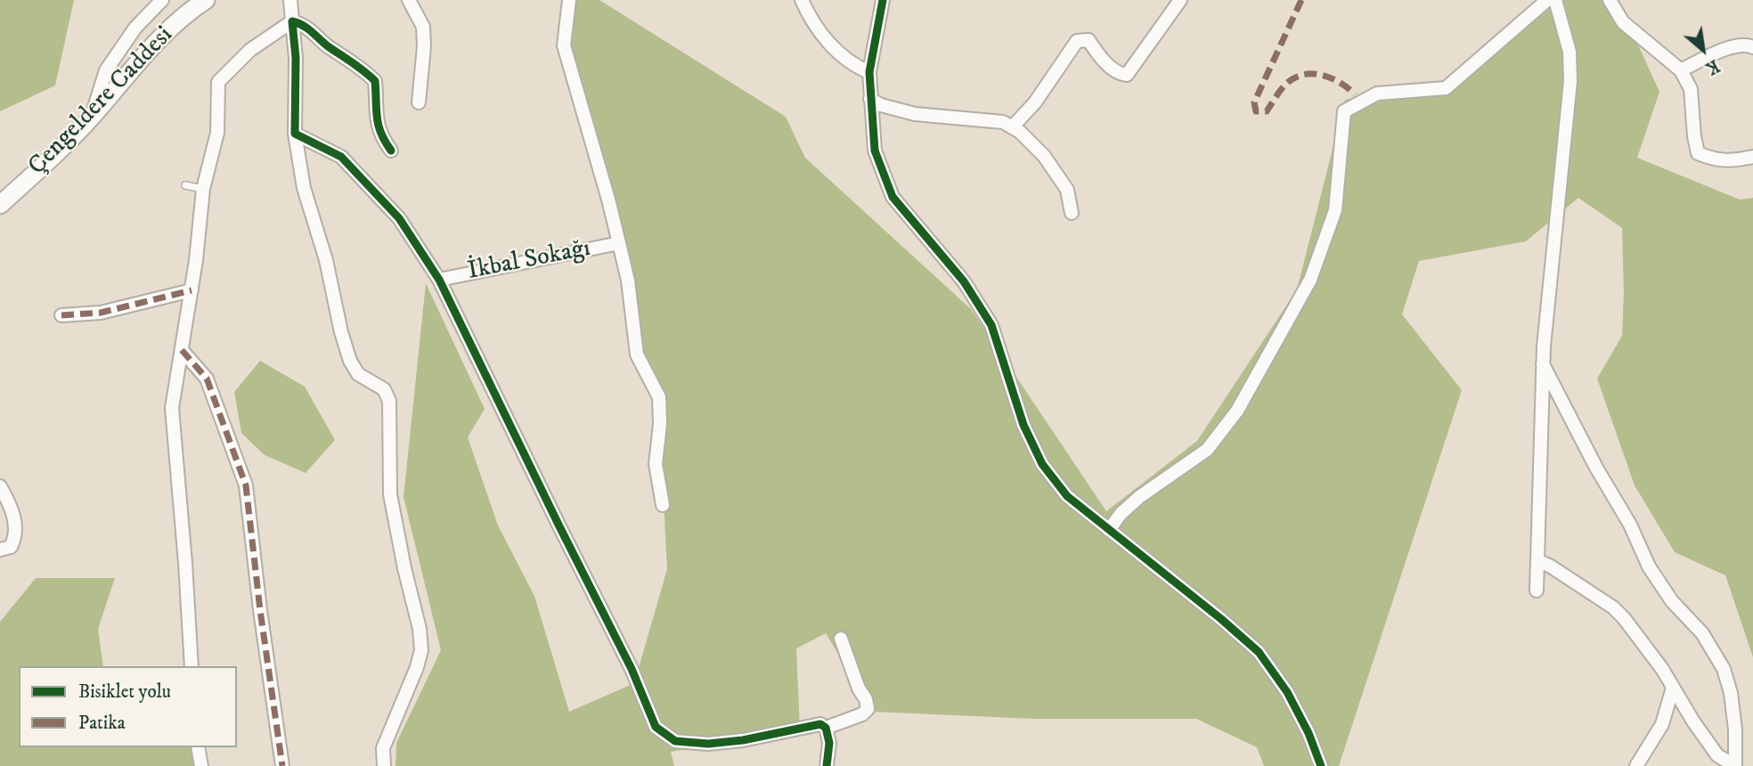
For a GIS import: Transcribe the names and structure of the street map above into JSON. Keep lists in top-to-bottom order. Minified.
{"streets":{"main road":["Çengeldere Caddesi"],"street":["İkbal Sokağı"]},"legend":["Bisiklet yolu","Patika"],"north":"bottom right"}
